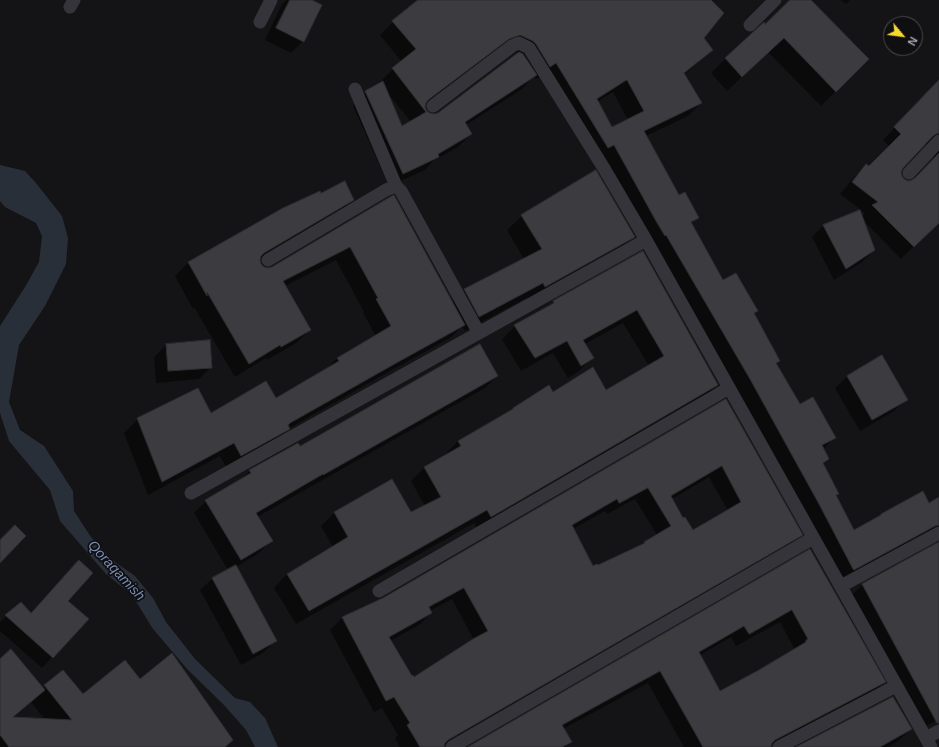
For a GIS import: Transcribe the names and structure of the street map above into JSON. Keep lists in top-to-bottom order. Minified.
{"water":["Qoraqamish"],"north":"bottom right"}
